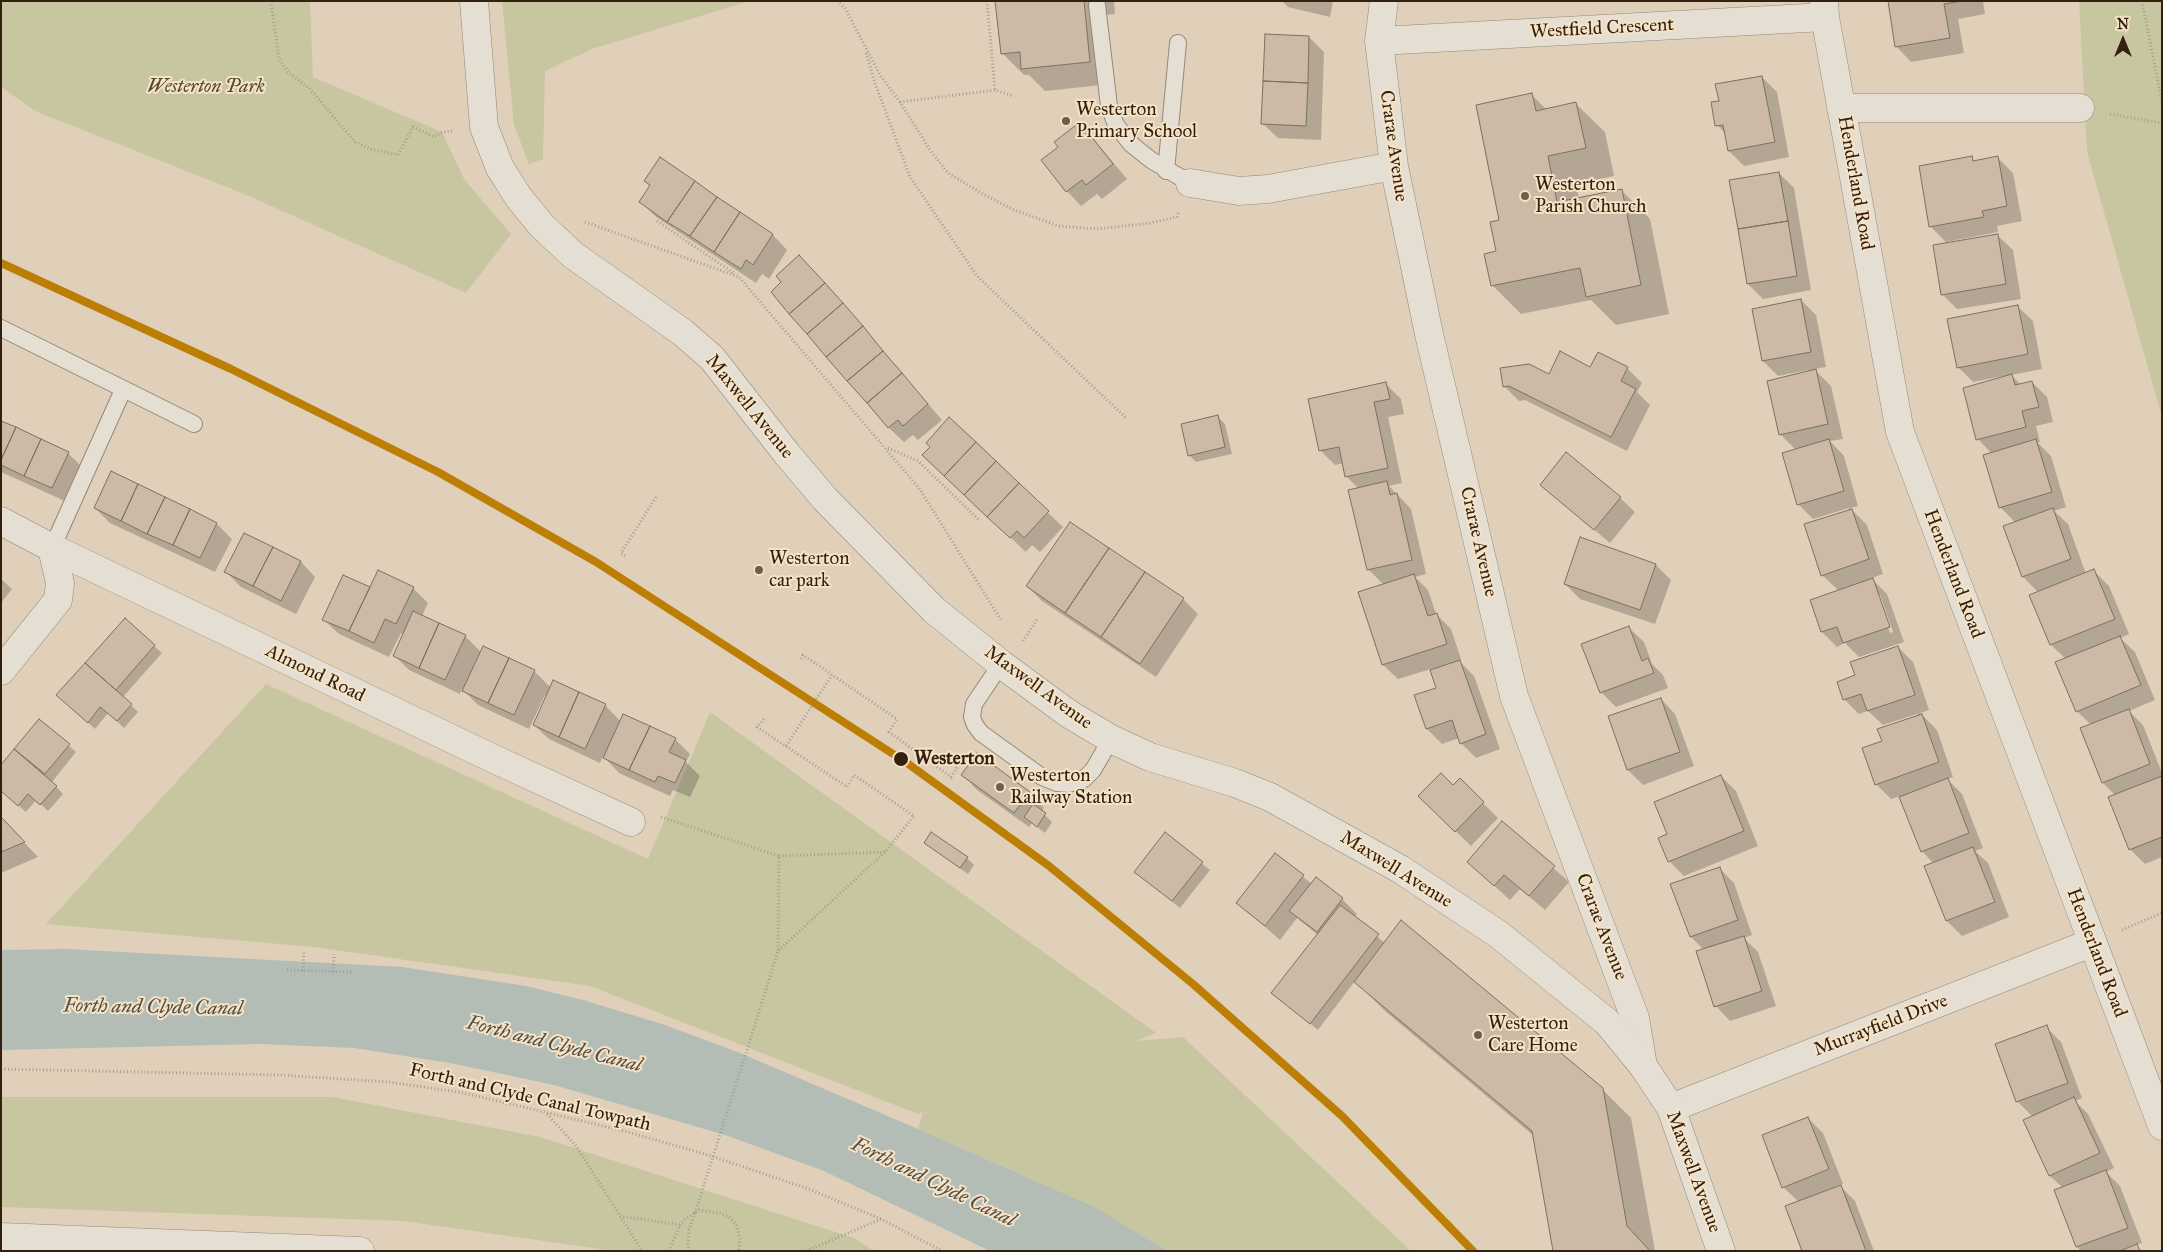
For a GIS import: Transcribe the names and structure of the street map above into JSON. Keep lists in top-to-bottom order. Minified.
{"streets":{"street":["Westfield Crescent","Crarae Avenue","Henderland Road","Maxwell Avenue","Almond Road","Murrayfield Drive"],"path":["Forth and Clyde Canal Towpath"]},"crossings":[["Westfield Crescent","Crarae Avenue"],["Westfield Crescent","Henderland Road"],["Crarae Avenue","Maxwell Avenue"],["Henderland Road","Murrayfield Drive"],["Maxwell Avenue","Murrayfield Drive"]],"water":["Forth and Clyde Canal"],"parks":["Westerton Park"],"places":["Westerton Primary School","Westerton Parish Church","Westerton car park","Westerton","Westerton Railway Station","Westerton Care Home"],"north":"top"}
